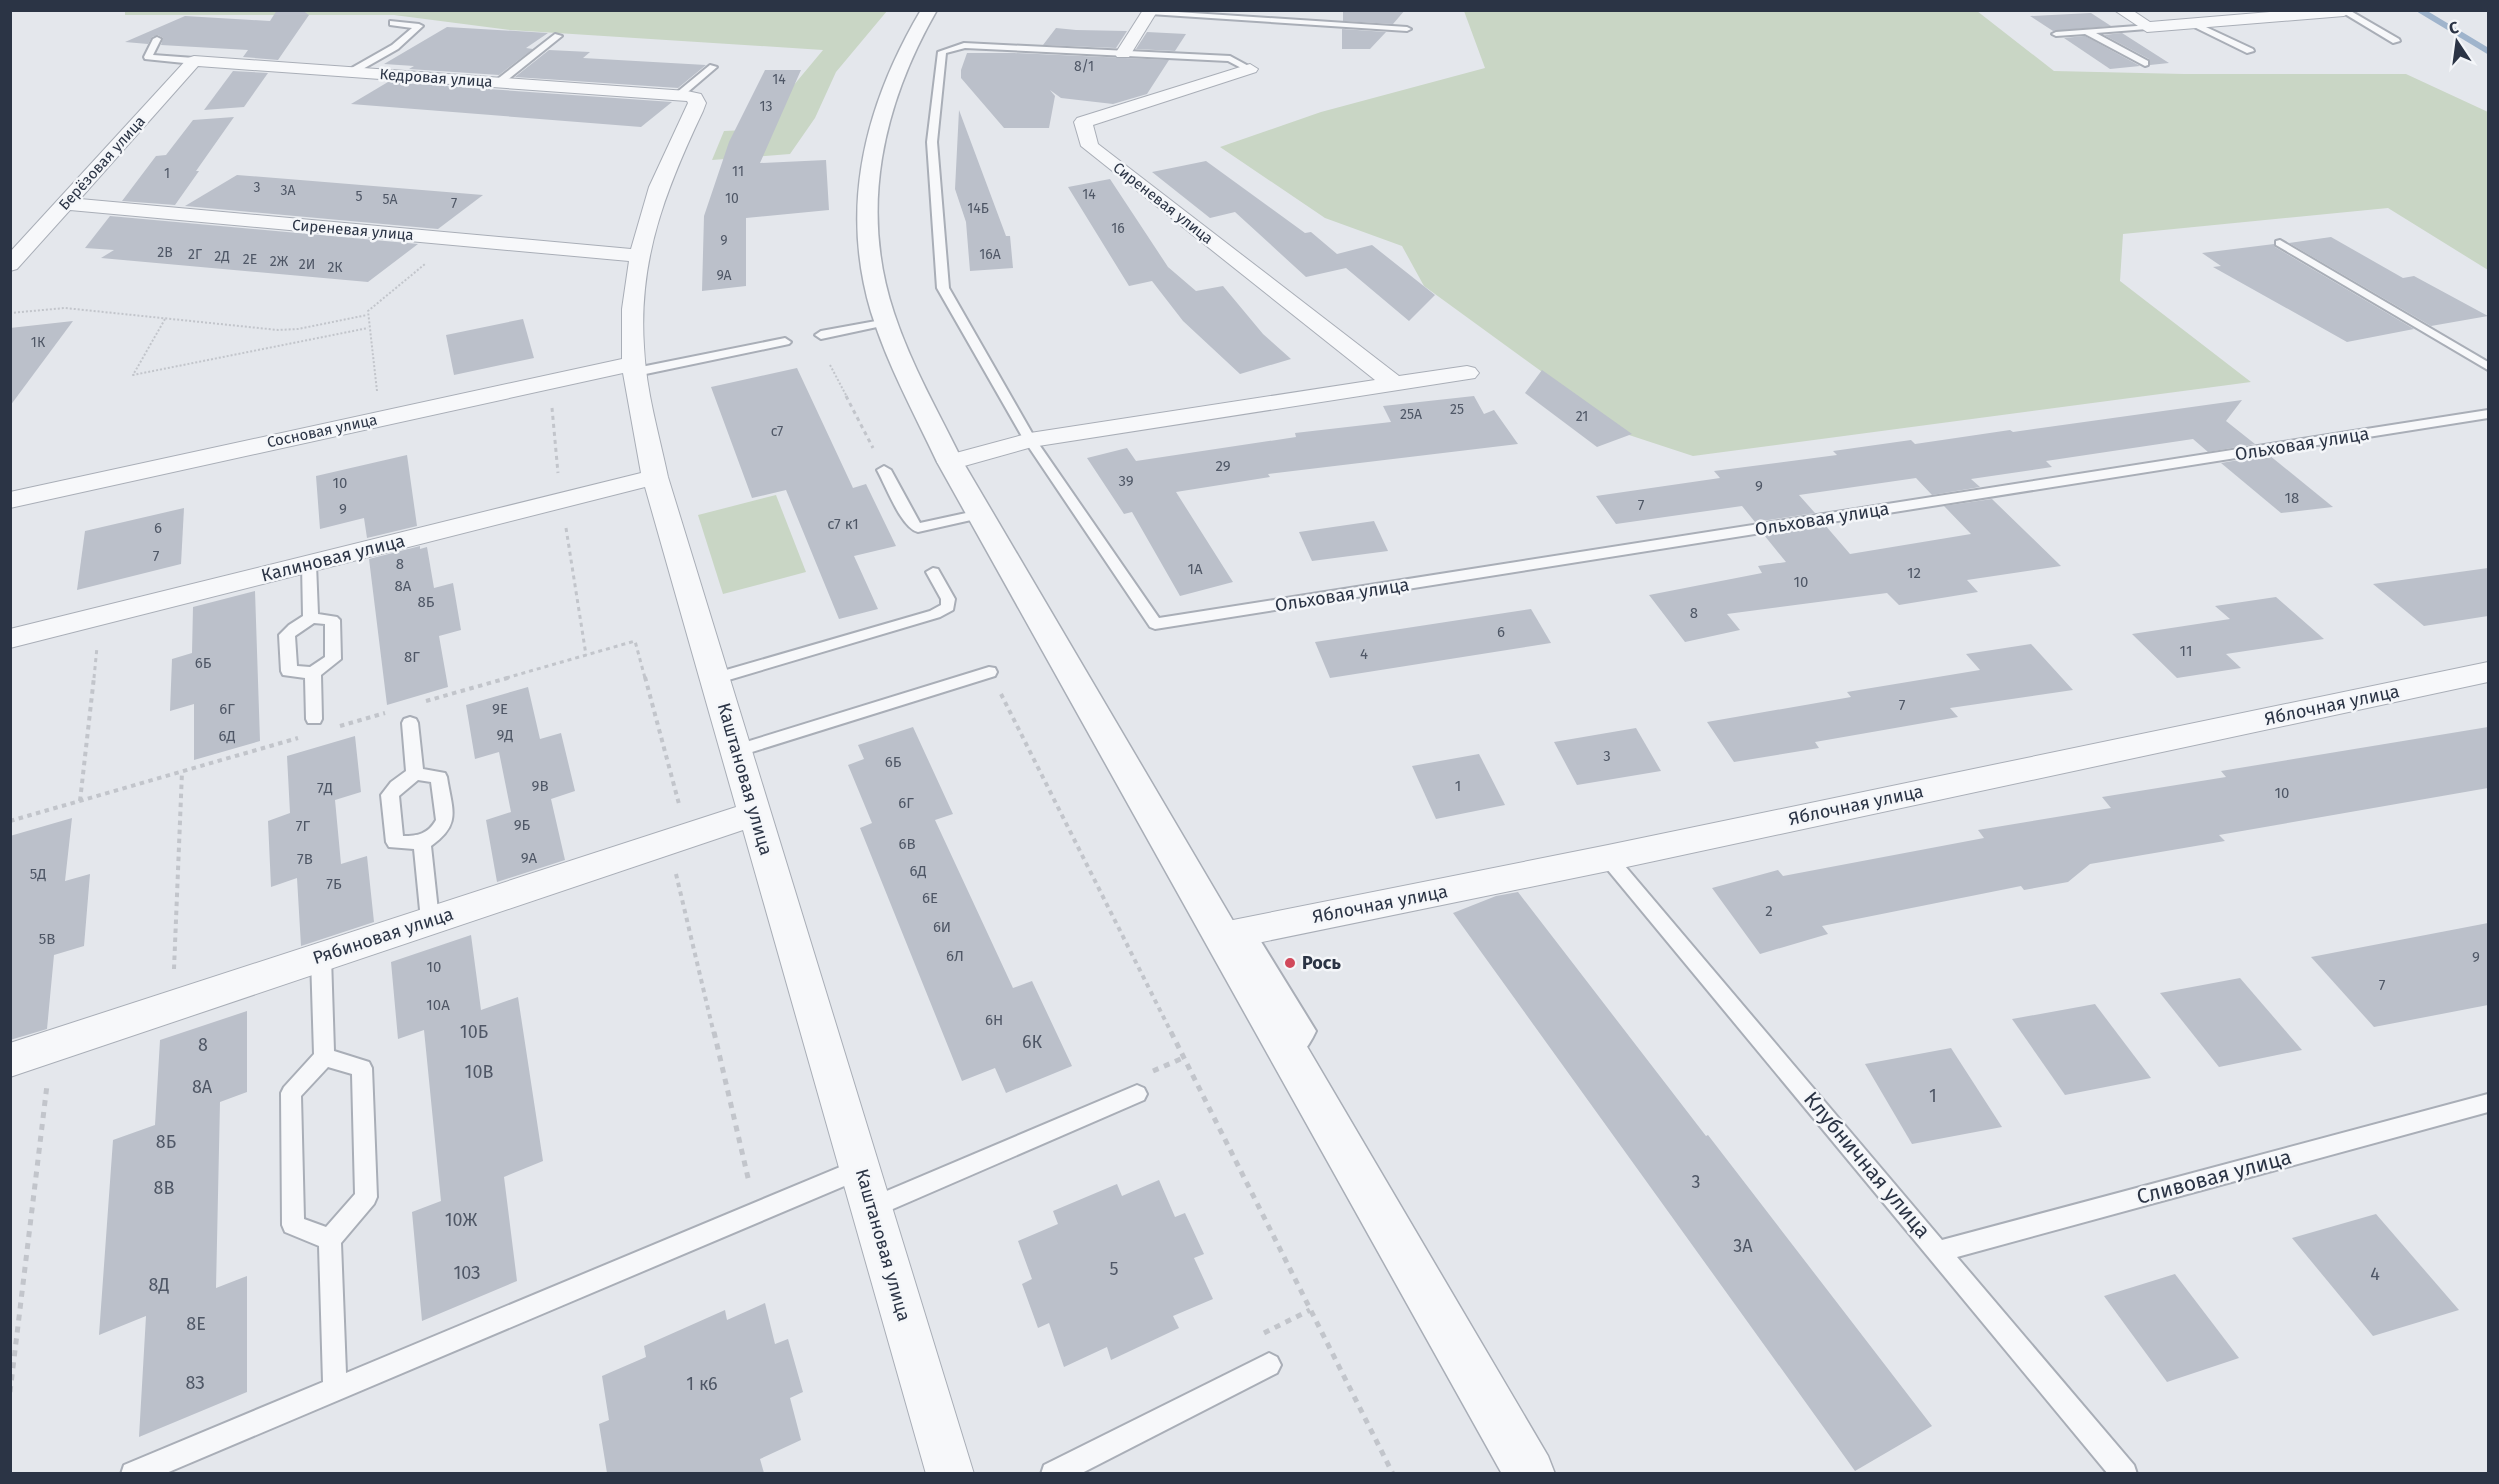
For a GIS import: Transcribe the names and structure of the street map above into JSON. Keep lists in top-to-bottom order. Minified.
{"streets":{"street":["Кедровая улица","Берёзовая улица","Сиреневая улица","Сосновая улица","Калиновая улица","Яблочная улица","Каштановая улица","Рябиновая улица"],"lane":["Ольховая улица","Клубничная улица","Сливовая улица"]},"crossings":[["Кедровая улица","Берёзовая улица"],["Кедровая улица","Каштановая улица"],["Берёзовая улица","Сиреневая улица"],["Сиреневая улица","Каштановая улица"],["Сосновая улица","Каштановая улица"],["Калиновая улица","Каштановая улица"],["Яблочная улица","Клубничная улица"],["Каштановая улица","Рябиновая улица"],["Клубничная улица","Сливовая улица"]],"places":["Рось"],"house_numbers":["8/1","14","13","11","1","3","3А","14","5","10","5А","7","14Б","16","9","2В","2Г","16А","2Д","2Е","2Ж","2И","2К","9А","1К","25","25А","21","с7","29","39","10","9","18","7","9","с7 к1","6","7","8","1А","12","10","8А","8Б","8","6","11","4","8Г","6Б","7","6Г","9Е","9Д","6Д","3","6Б","9В","1","7Д","10","6Г","9Б","7Г","6В","9А","7В","6Д","5Д","7Б","6Е","2","6И","5В","6Л","9","10","7","10А","6Н","10Б","6К","8","10В","8А","1","8Б","3","8В","10Ж","3А","5","10З","4","8Д","8Е","8З","1 к6"],"north":"top"}
